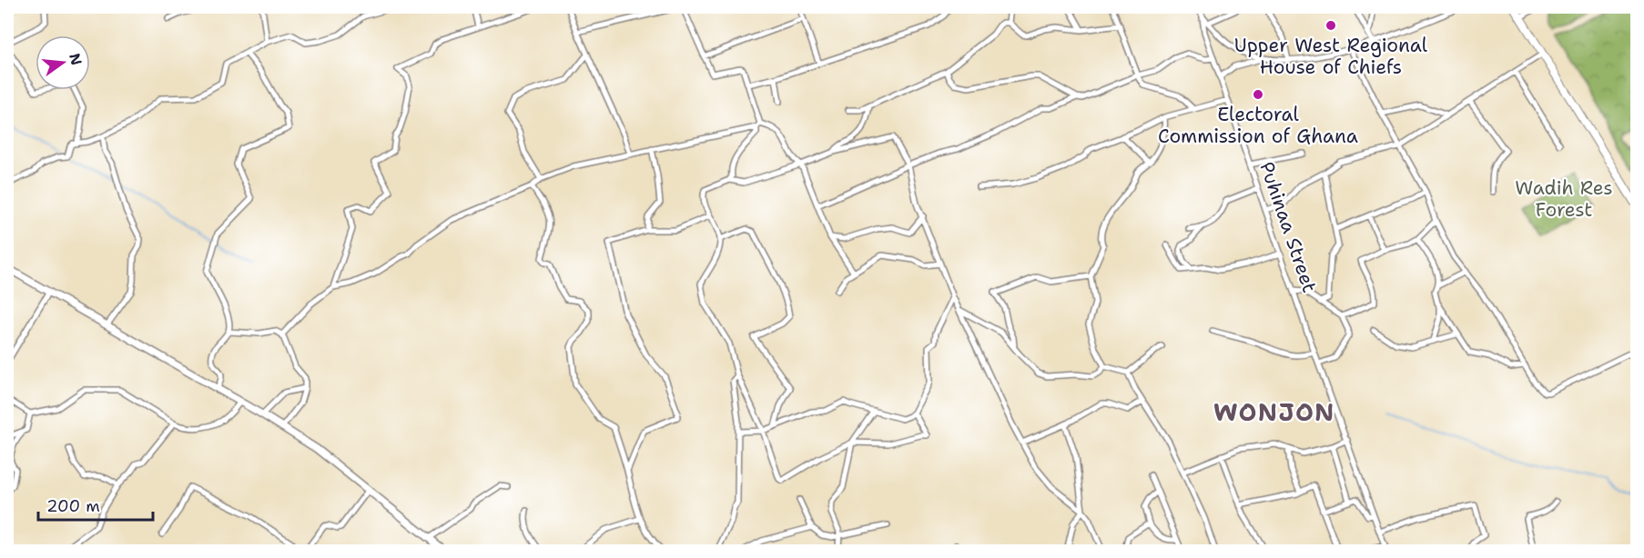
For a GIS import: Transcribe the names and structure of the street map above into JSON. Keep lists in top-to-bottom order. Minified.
{"streets":{"street":["Puhinaa Street"]},"districts":["WONJON"],"parks":["Wadih Res Forest"],"places":["Upper West Regional House of Chiefs","Electoral Commission of Ghana"],"scale_bar":"200 m","north":"right"}
